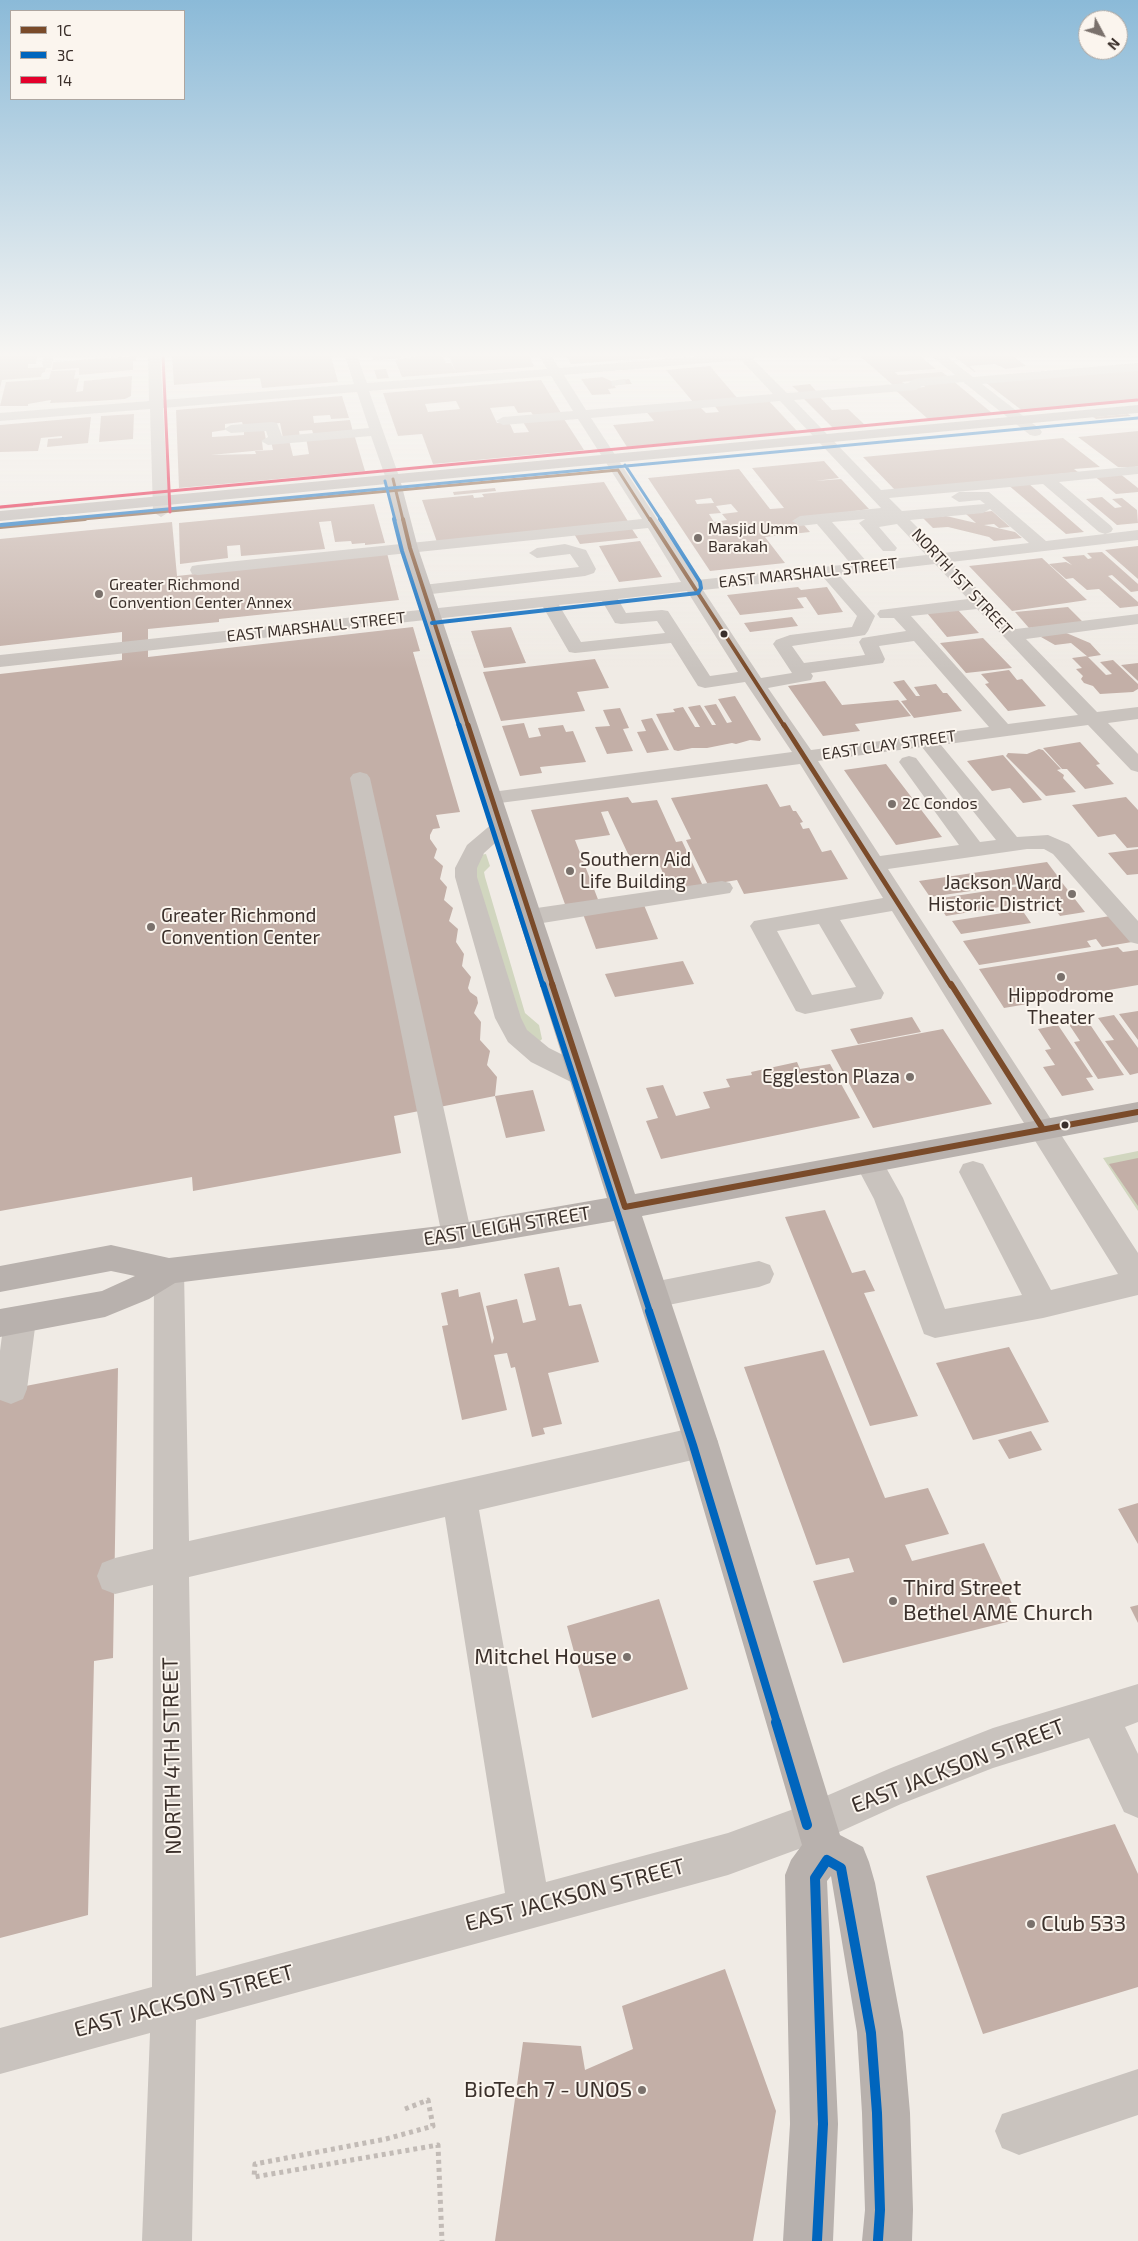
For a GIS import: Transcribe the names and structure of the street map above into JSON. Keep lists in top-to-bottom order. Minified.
{"streets":{"main road":["EAST LEIGH STREET"],"street":["EAST MARSHALL STREET","NORTH 1ST STREET","EAST CLAY STREET","NORTH 4TH STREET","EAST JACKSON STREET"]},"crossings":[["EAST MARSHALL STREET","NORTH 1ST STREET"],["NORTH 1ST STREET","EAST CLAY STREET"],["EAST LEIGH STREET","NORTH 4TH STREET"],["NORTH 4TH STREET","EAST JACKSON STREET"]],"places":["Masjid Umm Barakah","Greater Richmond Convention Center Annex","2C Condos","Southern Aid Life Building","Jackson Ward Historic District","Greater Richmond Convention Center","Hippodrome Theater","Eggleston Plaza","Third Street Bethel AME Church","Mitchel House","Club 533","BioTech 7 - UNOS"],"lines":["transit line 3C","transit line 14","transit line 1C"],"legend":["1C","3C","14"],"north":"bottom right"}
